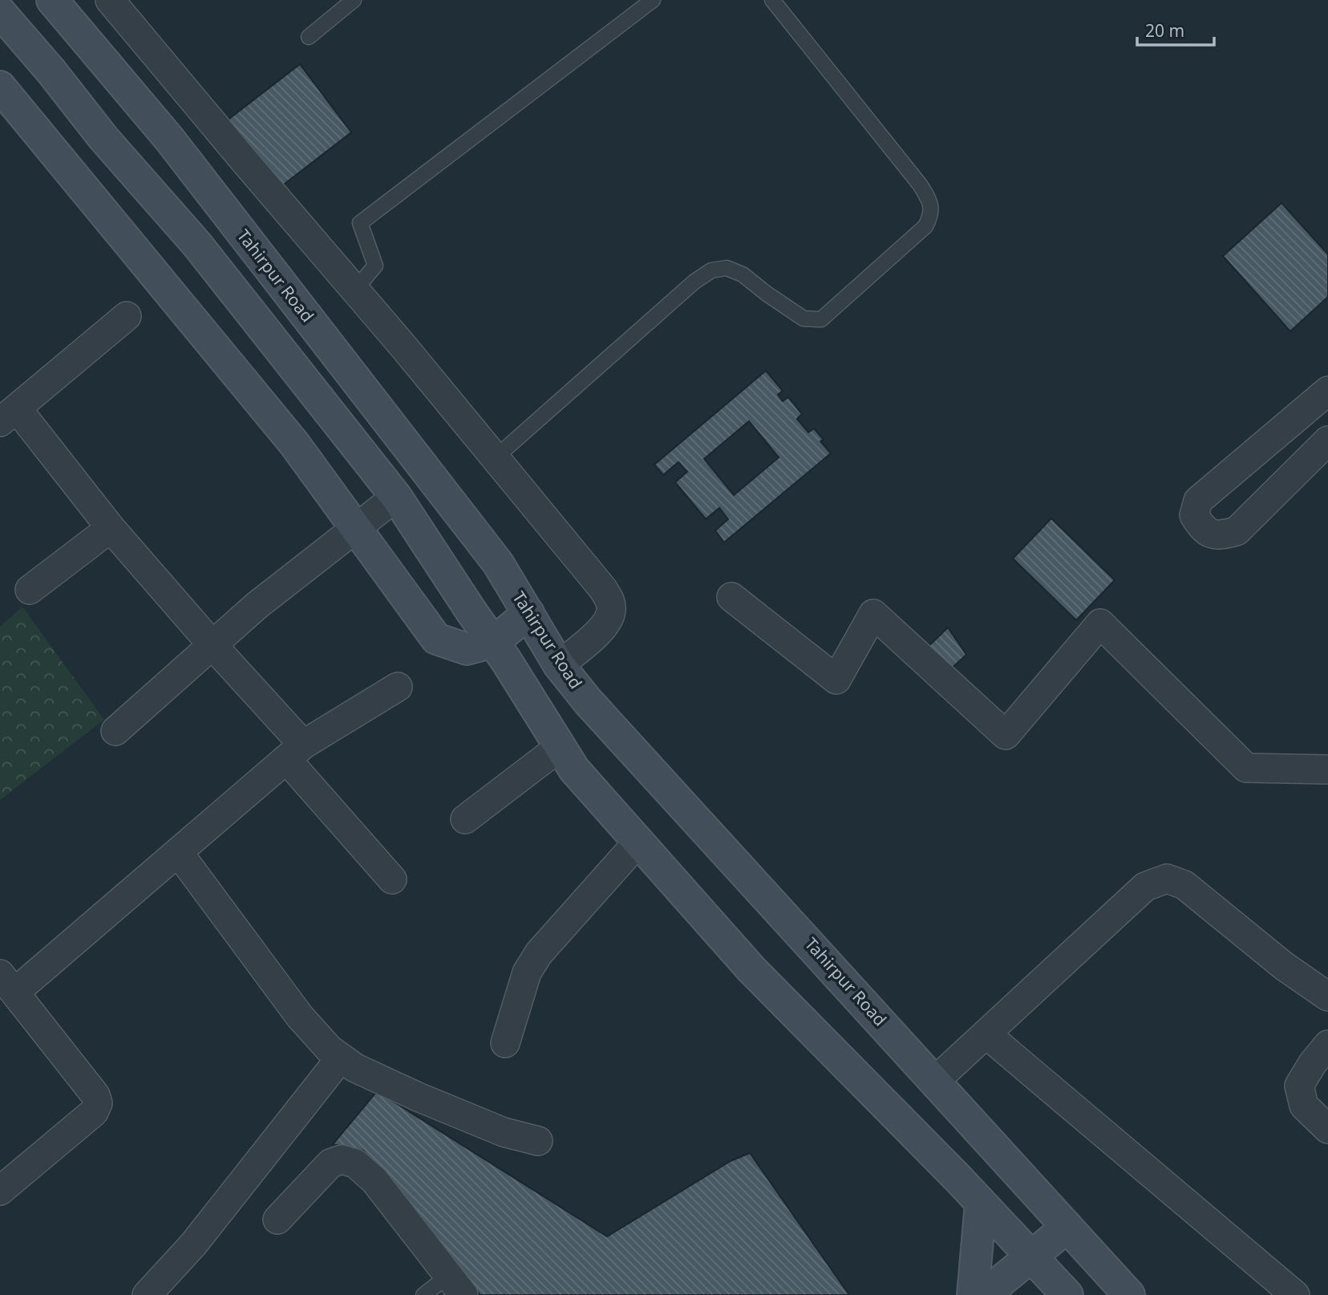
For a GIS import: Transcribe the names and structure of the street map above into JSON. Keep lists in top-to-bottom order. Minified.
{"streets":{"main road":["Tahirpur Road"]},"scale_bar":"20 m"}
